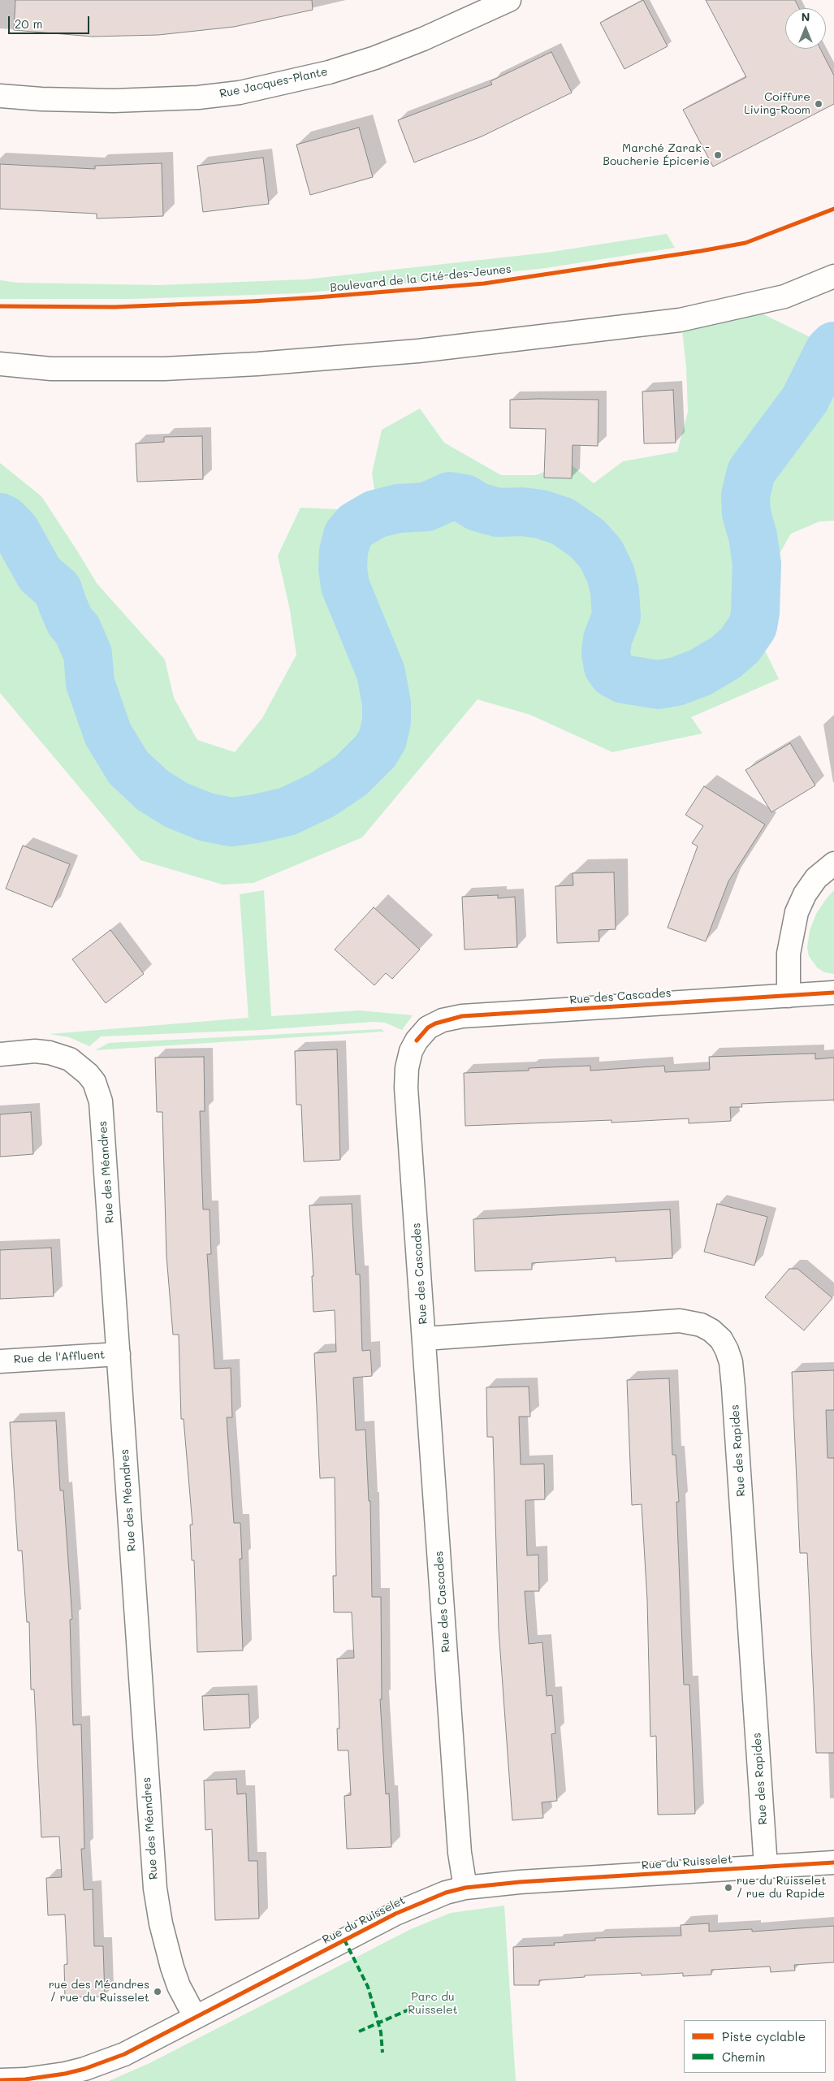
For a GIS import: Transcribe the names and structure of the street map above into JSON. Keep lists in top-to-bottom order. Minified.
{"streets":{"street":["Rue Jacques-Plante","Rue des Cascades","Rue des Méandres","Rue de l'Affluent","Rue des Rapides","Rue du Ruisselet"],"cycle path":["Boulevard de la Cité-des-Jeunes"]},"crossings":[["Rue des Cascades","Rue des Rapides"],["Rue des Cascades","Rue du Ruisselet"],["Rue des Méandres","Rue de l'Affluent"],["Rue des Méandres","Rue du Ruisselet"],["Rue des Rapides","Rue du Ruisselet"]],"parks":["Parc du Ruisselet"],"places":["Coiffure Living-Room","Marché Zarak - Boucherie Épicerie","rue du Ruisselet / rue du Rapide","rue des Méandres / rue du Ruisselet"],"legend":["Piste cyclable","Chemin"],"scale_bar":"20 m","north":"top"}
